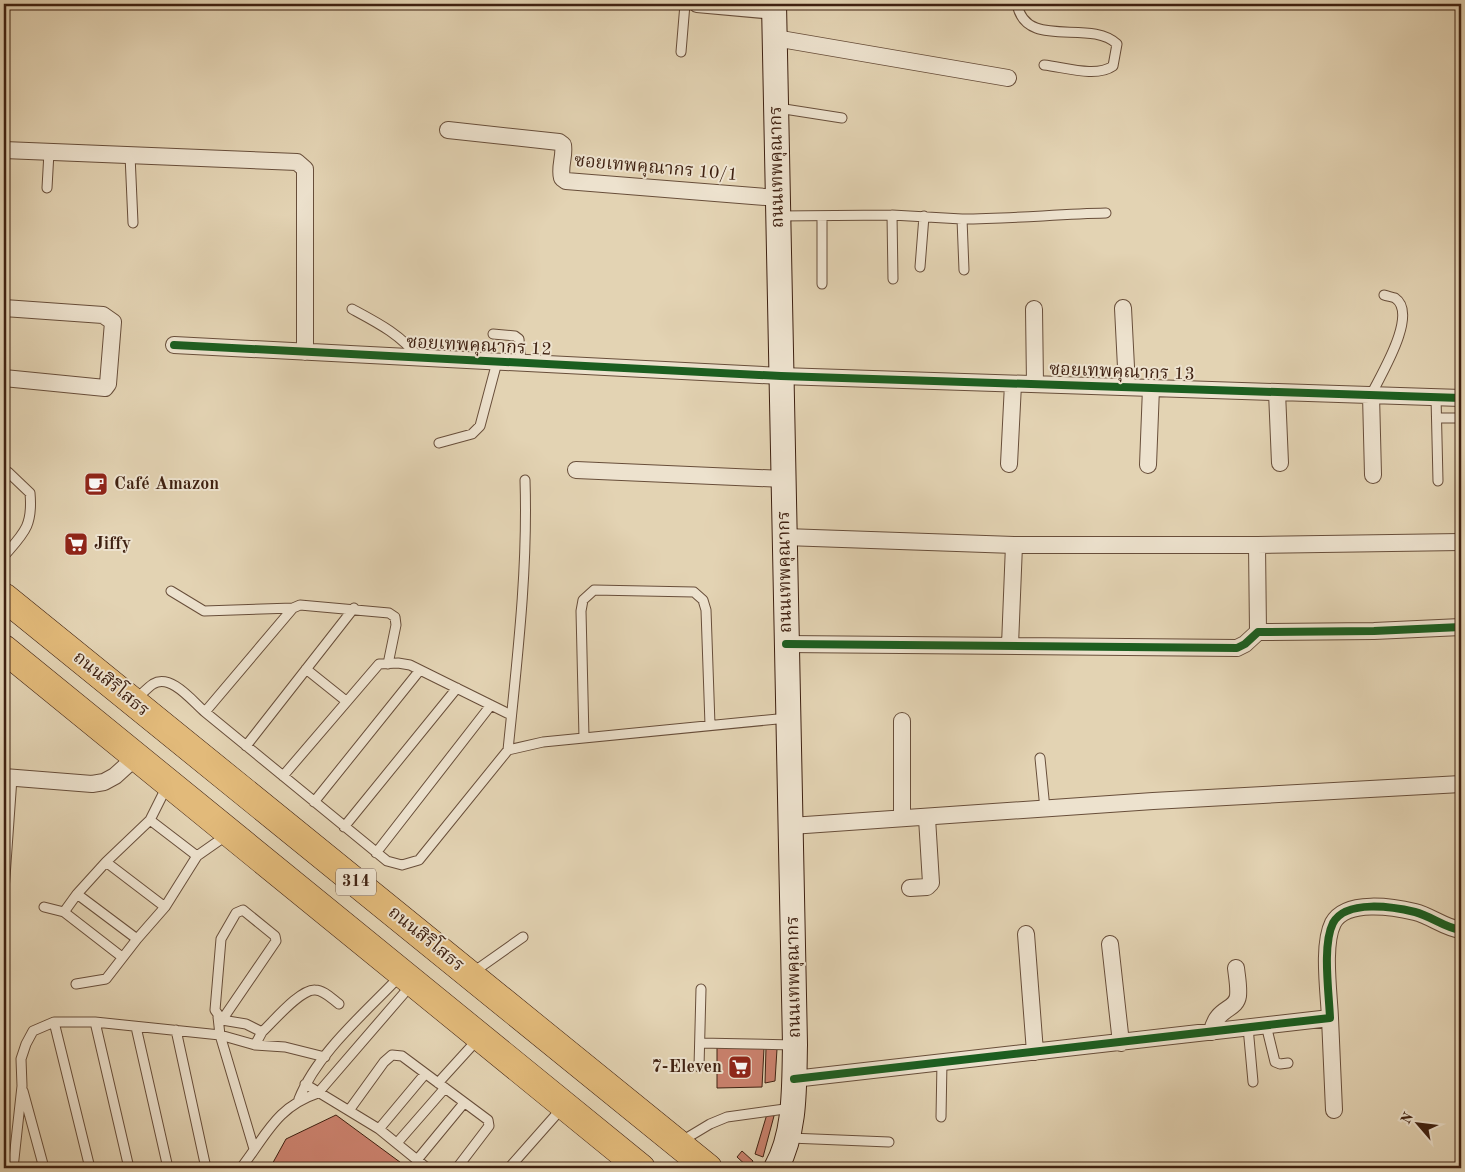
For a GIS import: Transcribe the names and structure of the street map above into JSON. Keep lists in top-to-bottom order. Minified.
{"streets":{"highway":["ถนนสิริโสธร","314"],"main road":["ถนนเทพคุณากร"],"street":["ซอยเทพคุณากร 10/1","ซอยเทพคุณากร 12","ซอยเทพคุณากร 13"]},"crossings":[["ถนนเทพคุณากร","ซอยเทพคุณากร 10/1"],["ถนนเทพคุณากร","ซอยเทพคุณากร 12"],["ถนนเทพคุณากร","ซอยเทพคุณากร 13"],["ซอยเทพคุณากร 12","ซอยเทพคุณากร 13"]],"places":{"cafe":["Café Amazon"],"supermarket":["Jiffy","7-Eleven"]},"north":"top left"}
